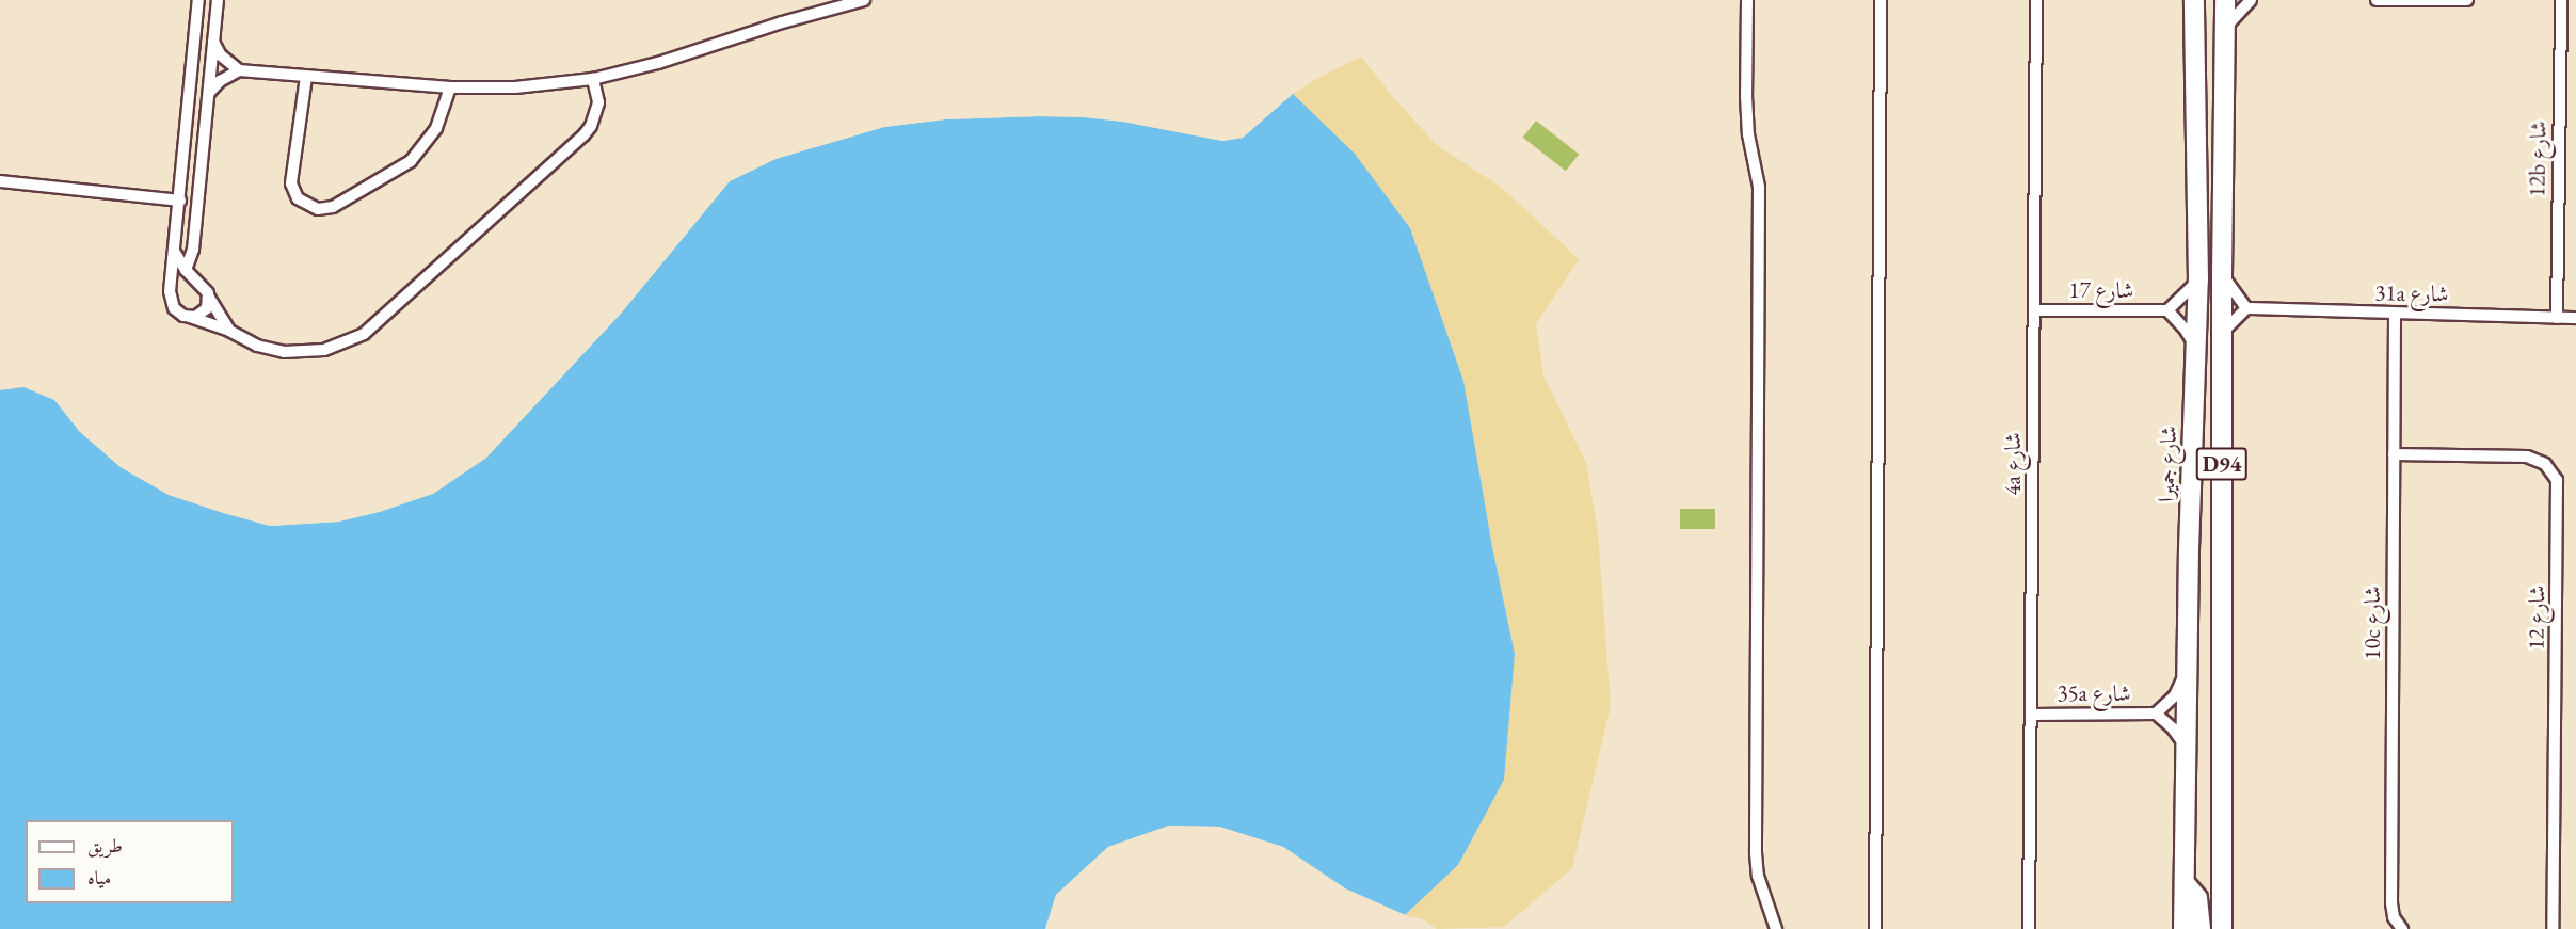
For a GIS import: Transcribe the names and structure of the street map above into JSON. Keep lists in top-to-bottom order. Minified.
{"streets":{"main road":["شارع جميرا","D94"],"street":["12b شارع","شارع 17","31a شارع","4a شارع","شارع 12","10c شارع","35a شارع"]},"crossings":[["12b شارع","31a شارع"],["شارع 17","4a شارع"],["31a شارع","10c شارع"],["4a شارع","35a شارع"],["شارع 12","10c شارع"]],"legend":["طريق","مياه"]}
